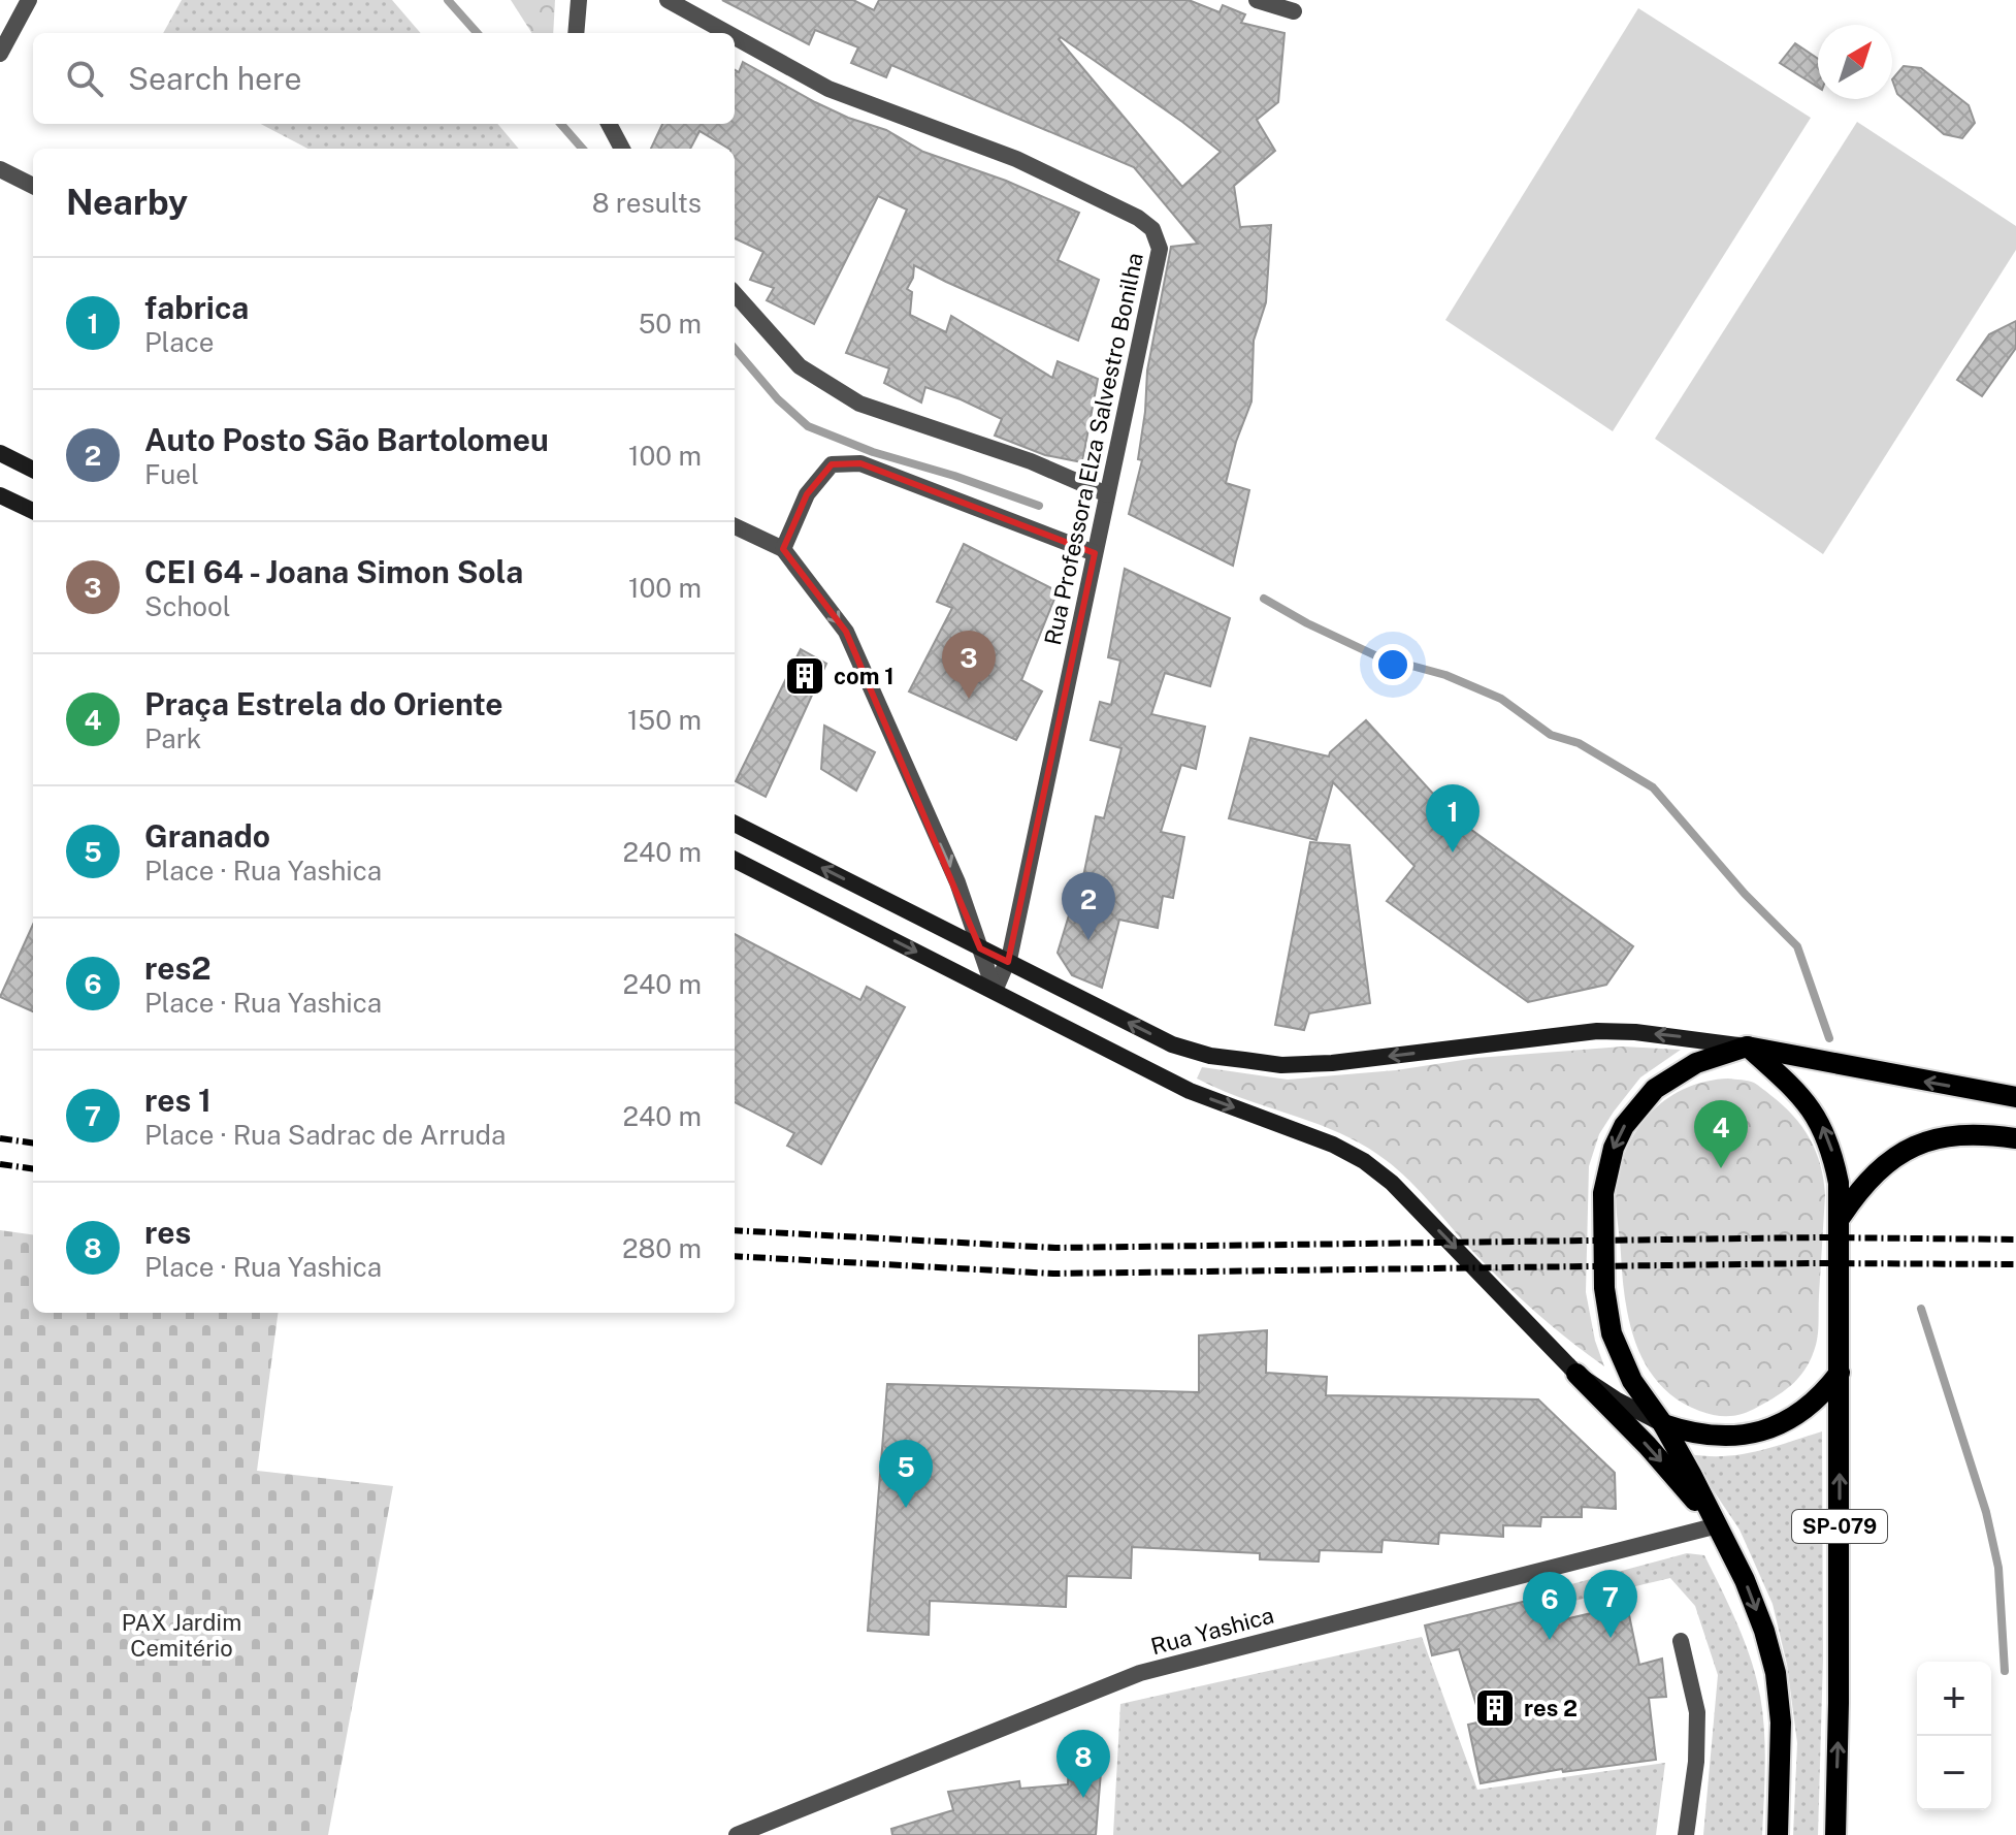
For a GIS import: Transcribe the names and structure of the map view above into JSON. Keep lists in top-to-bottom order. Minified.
{"streets":{"main road":["SP-079"],"street":["Rua Professora Elza Salvestro Bonilha","Rua Yashica"]},"parks":["PAX Jardim Cemitério"],"places":{"building":["com 1","res 2"]},"north":"top right","page":{"search":"Search here","heading":["Nearby","8 results"],"list":[{"mark":"1","name":"fabrica","note":"Place","value":"50 m"},{"mark":"2","name":"Auto Posto São Bartolomeu","note":"Fuel","value":"100 m"},{"mark":"3","name":"CEI 64 - Joana Simon Sola","note":"School","value":"100 m"},{"mark":"4","name":"Praça Estrela do Oriente","note":"Park","value":"150 m"},{"mark":"5","name":"Granado","note":"Place · Rua Yashica","value":"240 m"},{"mark":"6","name":"res2","note":"Place · Rua Yashica","value":"240 m"},{"mark":"7","name":"res 1","note":"Place · Rua Sadrac de Arruda","value":"240 m"},{"mark":"8","name":"res","note":"Place · Rua Yashica","value":"280 m"}],"pins":["3","1","2","4","5","7","6","8"],"map_buttons":["+","−"]}}
